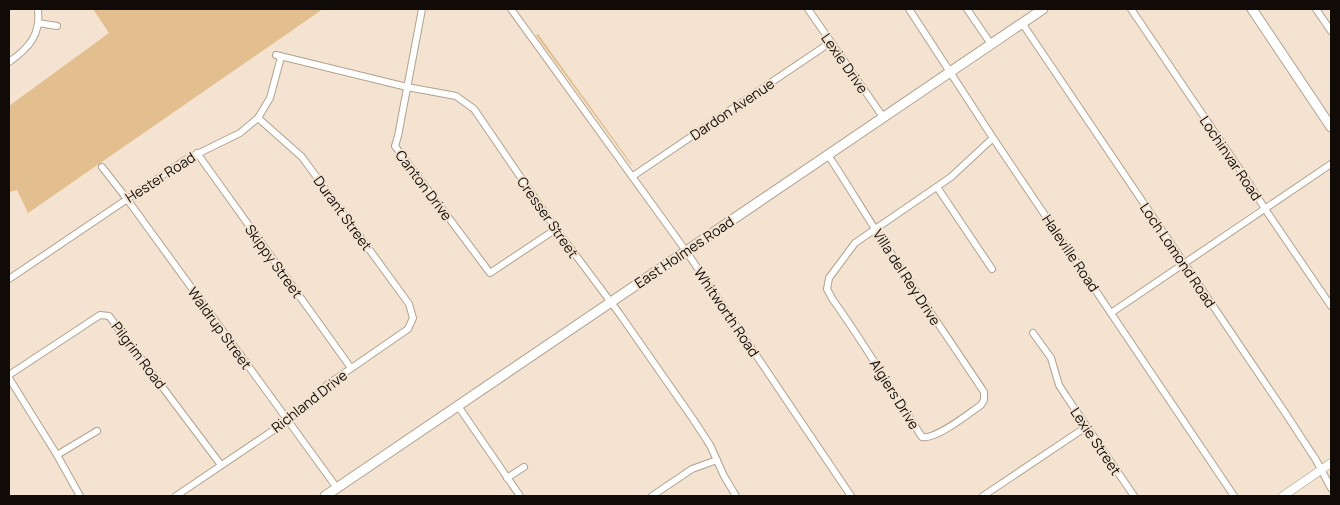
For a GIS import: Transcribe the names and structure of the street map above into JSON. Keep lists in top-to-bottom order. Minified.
{"streets":{"main road":["East Holmes Road"],"street":["Lexie Drive","Dardon Avenue","Lochinvar Road","Hester Road","Canton Drive","Durant Street","Cresser Street","Haleville Road","Loch Lomond Road","Skippy Street","Villa del Rey Drive","Whitworth Road","Waldrup Street","Pilgrim Road","Algiers Drive","Richland Drive","Lexie Street"]},"crossings":[["Lexie Drive","Dardon Avenue"],["Lexie Drive","East Holmes Road"],["Dardon Avenue","Whitworth Road"],["Hester Road","Durant Street"],["Hester Road","Cresser Street"],["Hester Road","Skippy Street"],["Hester Road","Waldrup Street"],["Canton Drive","Cresser Street"],["Durant Street","Richland Drive"],["Cresser Street","East Holmes Road"],["East Holmes Road","Haleville Road"],["East Holmes Road","Loch Lomond Road"],["East Holmes Road","Villa del Rey Drive"],["East Holmes Road","Whitworth Road"],["East Holmes Road","Waldrup Street"],["Skippy Street","Richland Drive"],["Villa del Rey Drive","Algiers Drive"],["Waldrup Street","Richland Drive"],["Pilgrim Road","Richland Drive"]]}
